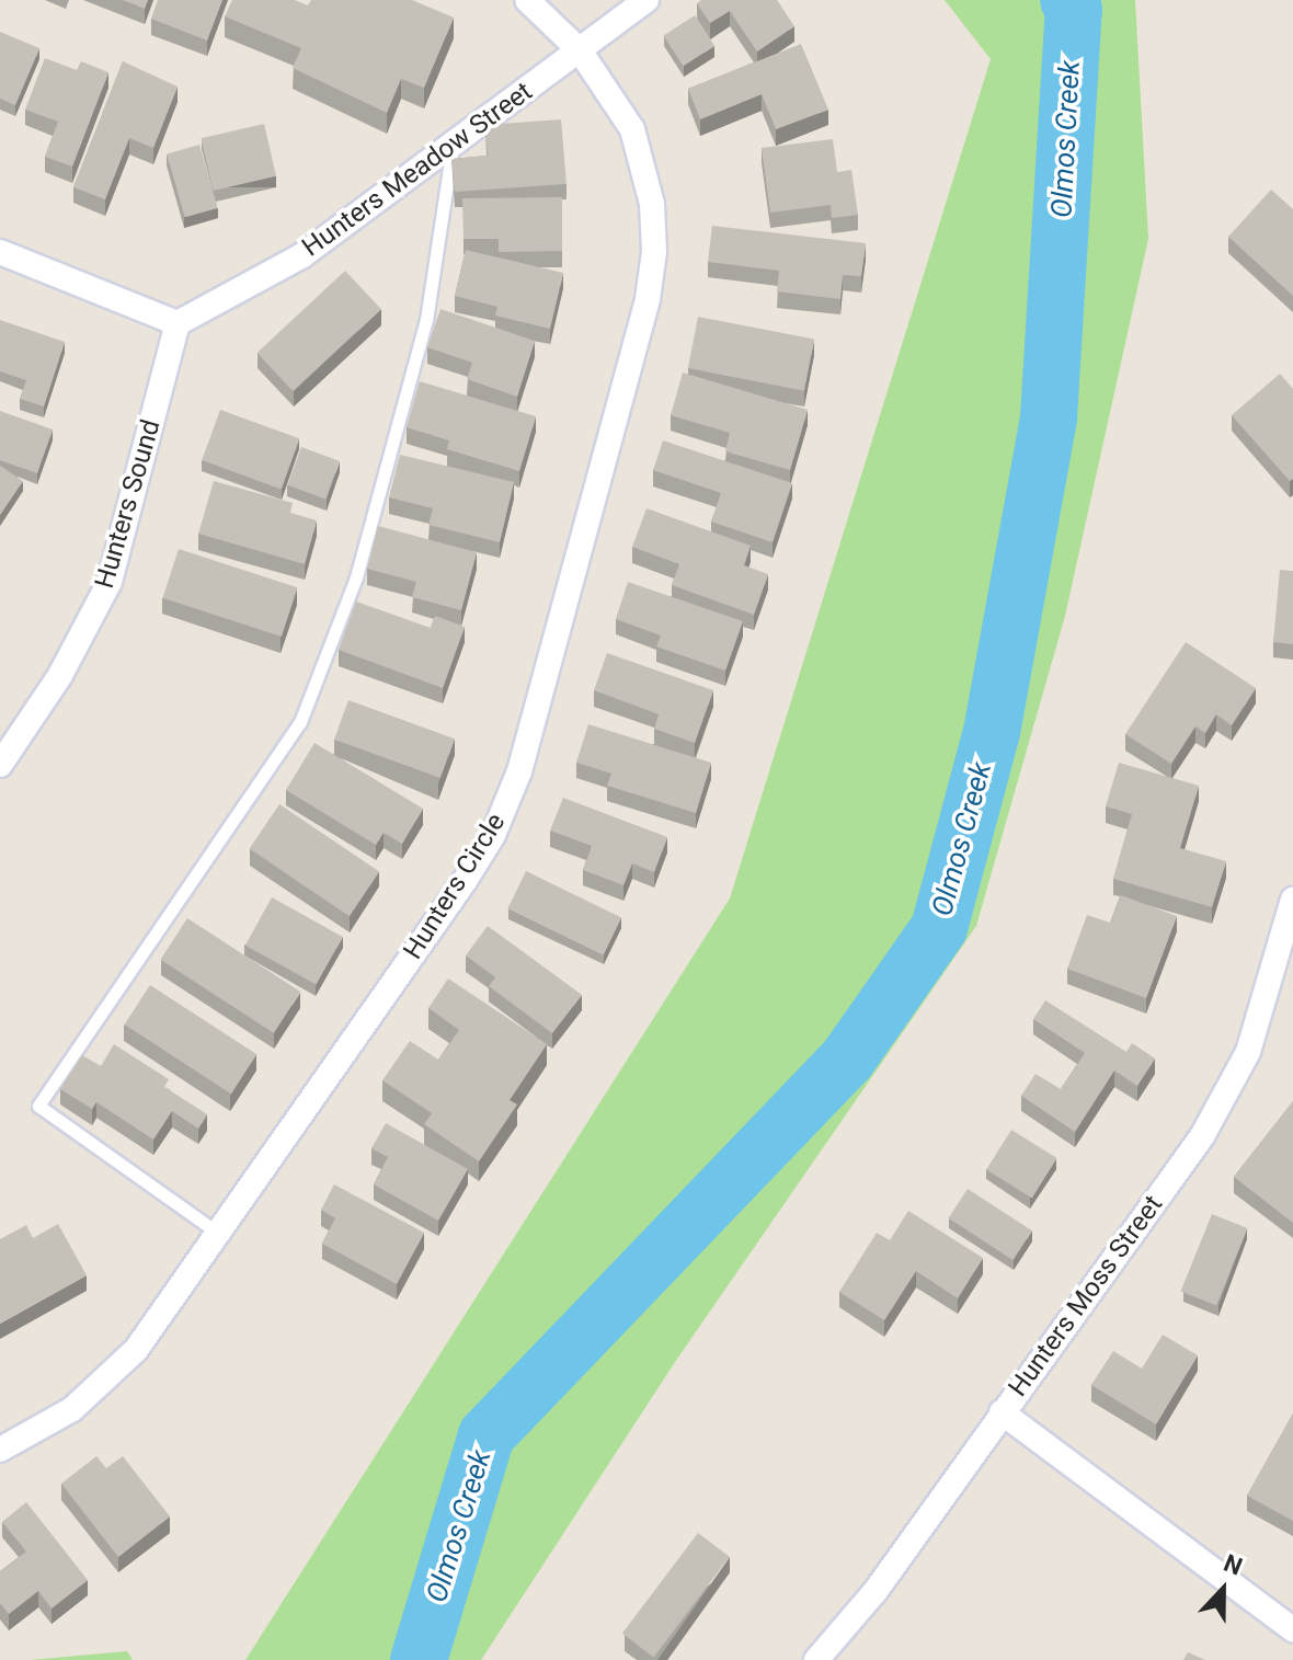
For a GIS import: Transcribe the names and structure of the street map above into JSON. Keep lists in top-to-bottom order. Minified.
{"streets":{"street":["Hunters Meadow Street","Hunters Sound","Hunters Circle","Hunters Moss Street"]},"crossings":[["Hunters Meadow Street","Hunters Sound"],["Hunters Meadow Street","Hunters Circle"]],"water":["Olmos Creek"],"north":"top"}
